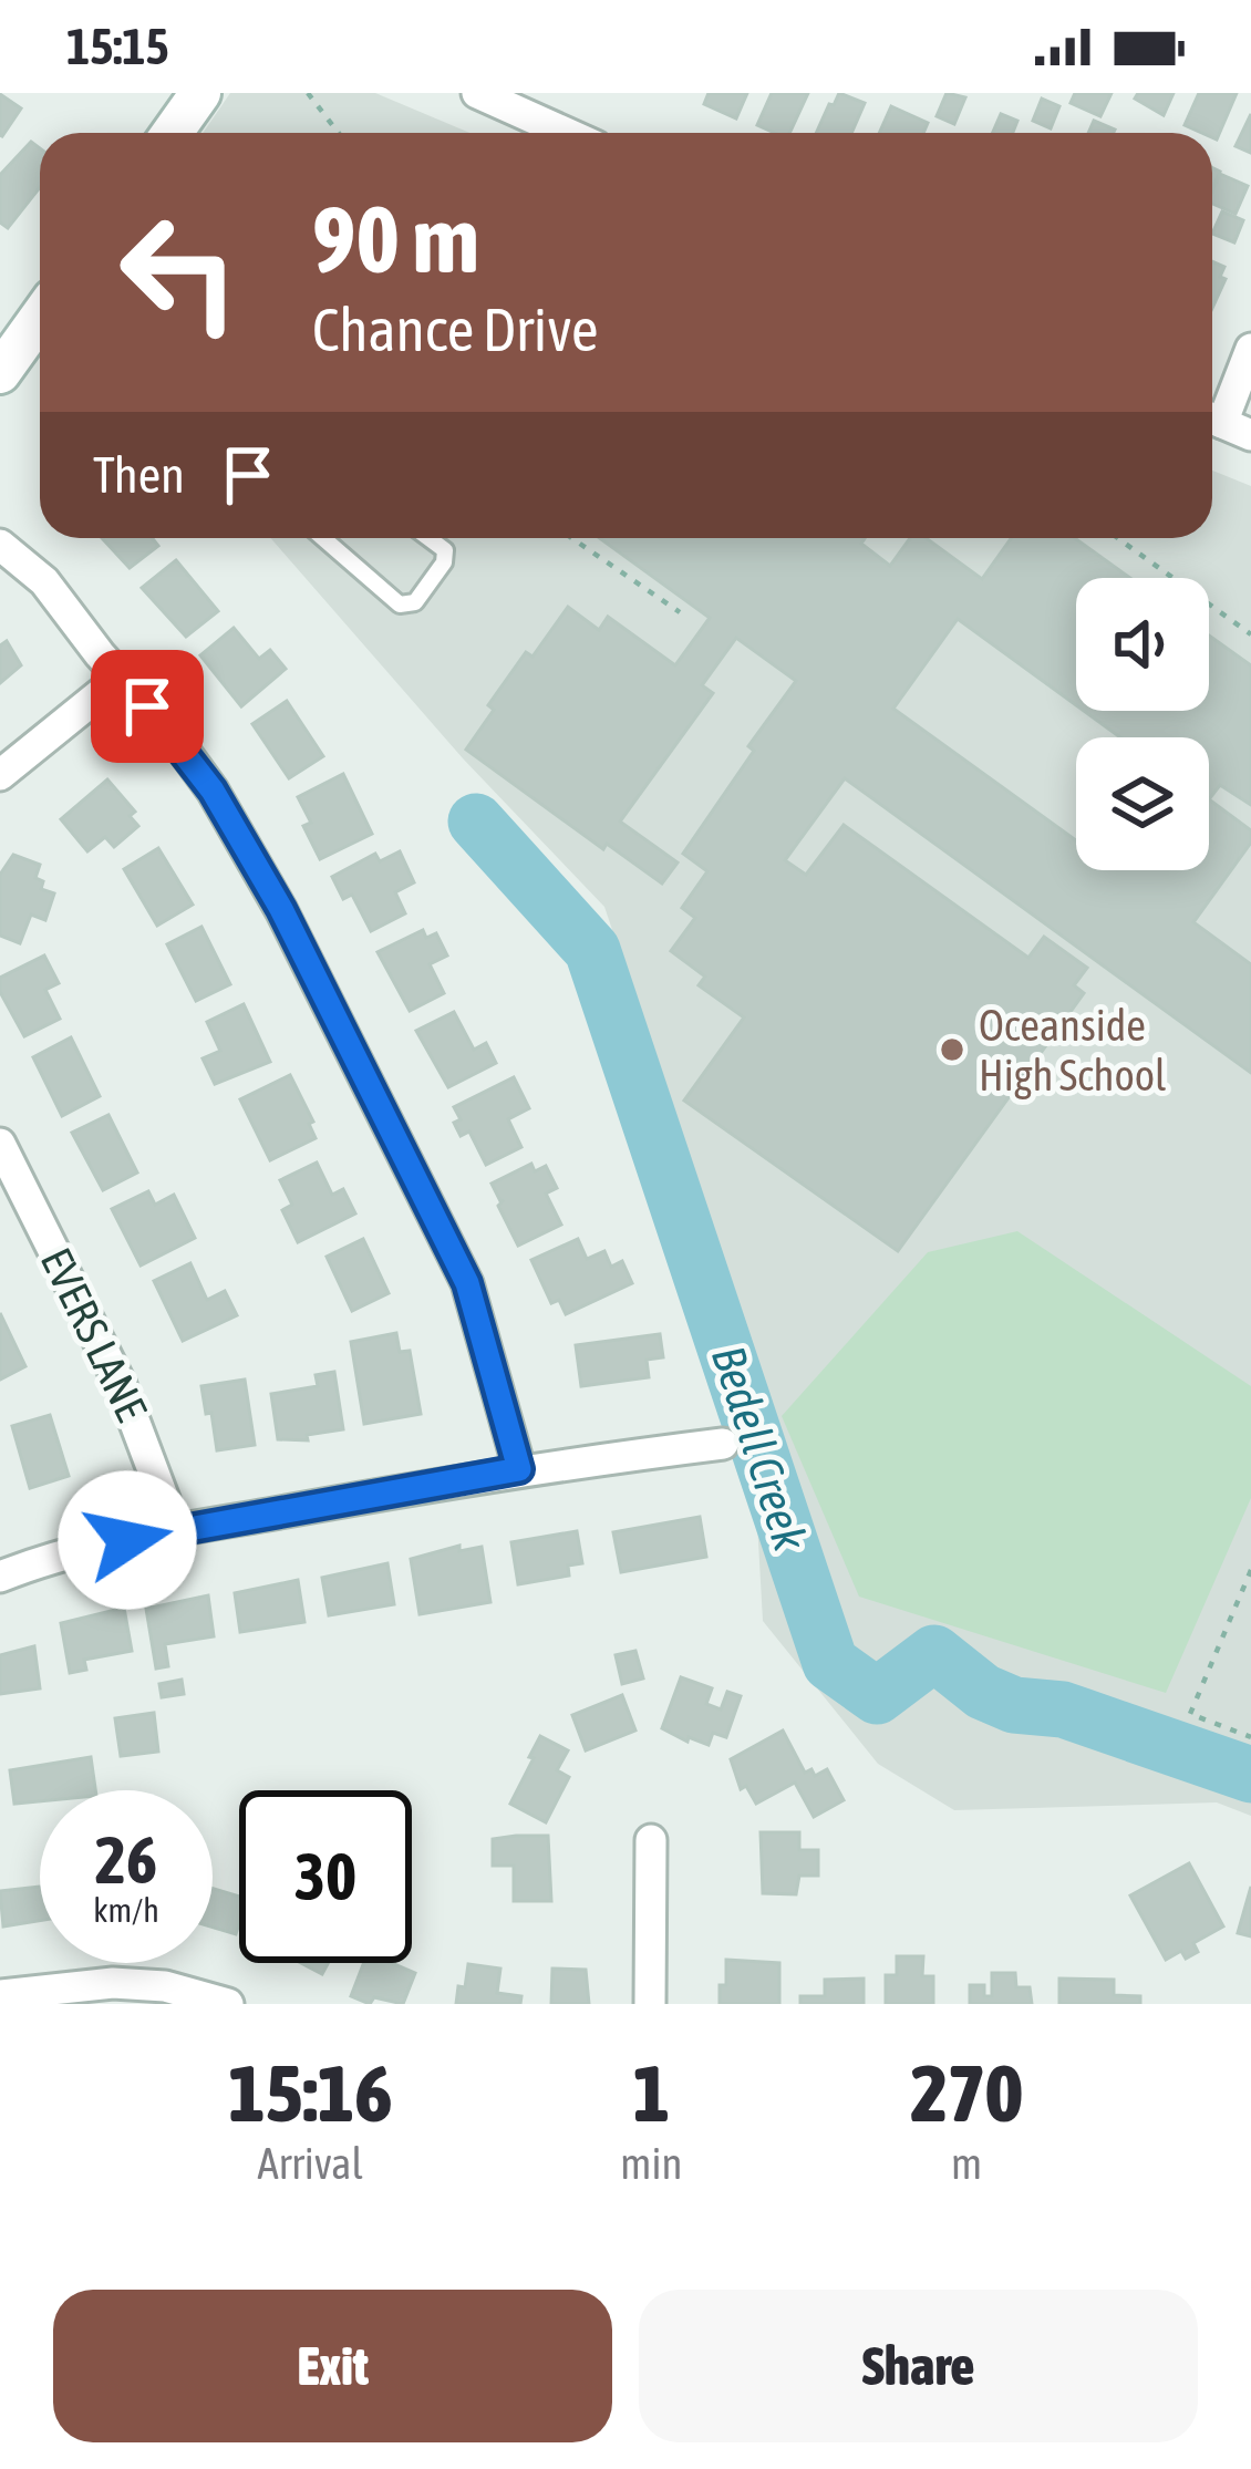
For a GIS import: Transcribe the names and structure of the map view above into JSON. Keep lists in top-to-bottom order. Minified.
{"streets":{"street":["EVERS LANE"]},"water":["Bedell Creek"],"places":["Oceanside High School"],"page":{"status":"15:15","turn":["90 m","Chance Drive"],"then":"Then","speed":"26 km/h","limit":"30","eta":["15:16","Arrival","1","min","270","m"],"buttons":["Exit","Share"]}}
